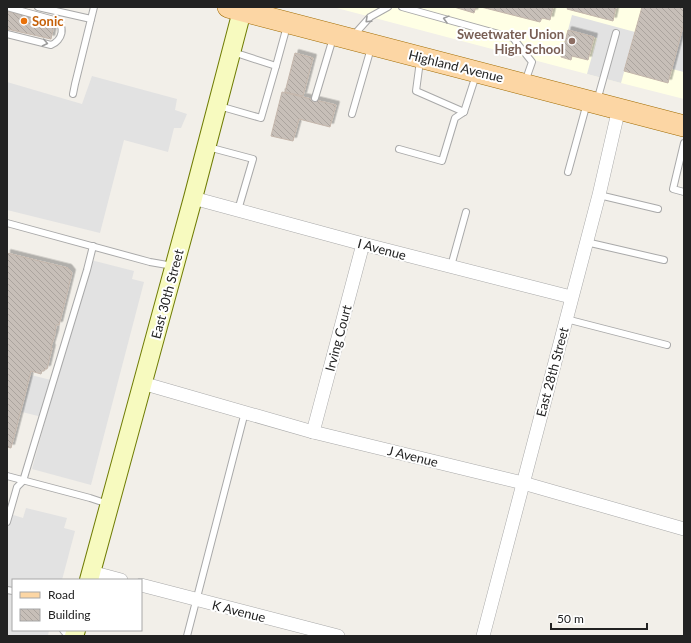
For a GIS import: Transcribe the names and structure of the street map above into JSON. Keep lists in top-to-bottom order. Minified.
{"streets":{"main road":["Highland Avenue","East 30th Street"],"street":["I Avenue","Irving Court","East 28th Street","J Avenue","K Avenue"]},"crossings":[["Highland Avenue","East 30th Street"],["Highland Avenue","East 28th Street"],["I Avenue","East 30th Street"],["I Avenue","Irving Court"],["I Avenue","East 28th Street"],["East 30th Street","J Avenue"],["Irving Court","J Avenue"],["East 28th Street","J Avenue"]],"places":["Sonic","Sweetwater Union High School"],"legend":["Road","Building"],"scale_bar":"50 m"}
